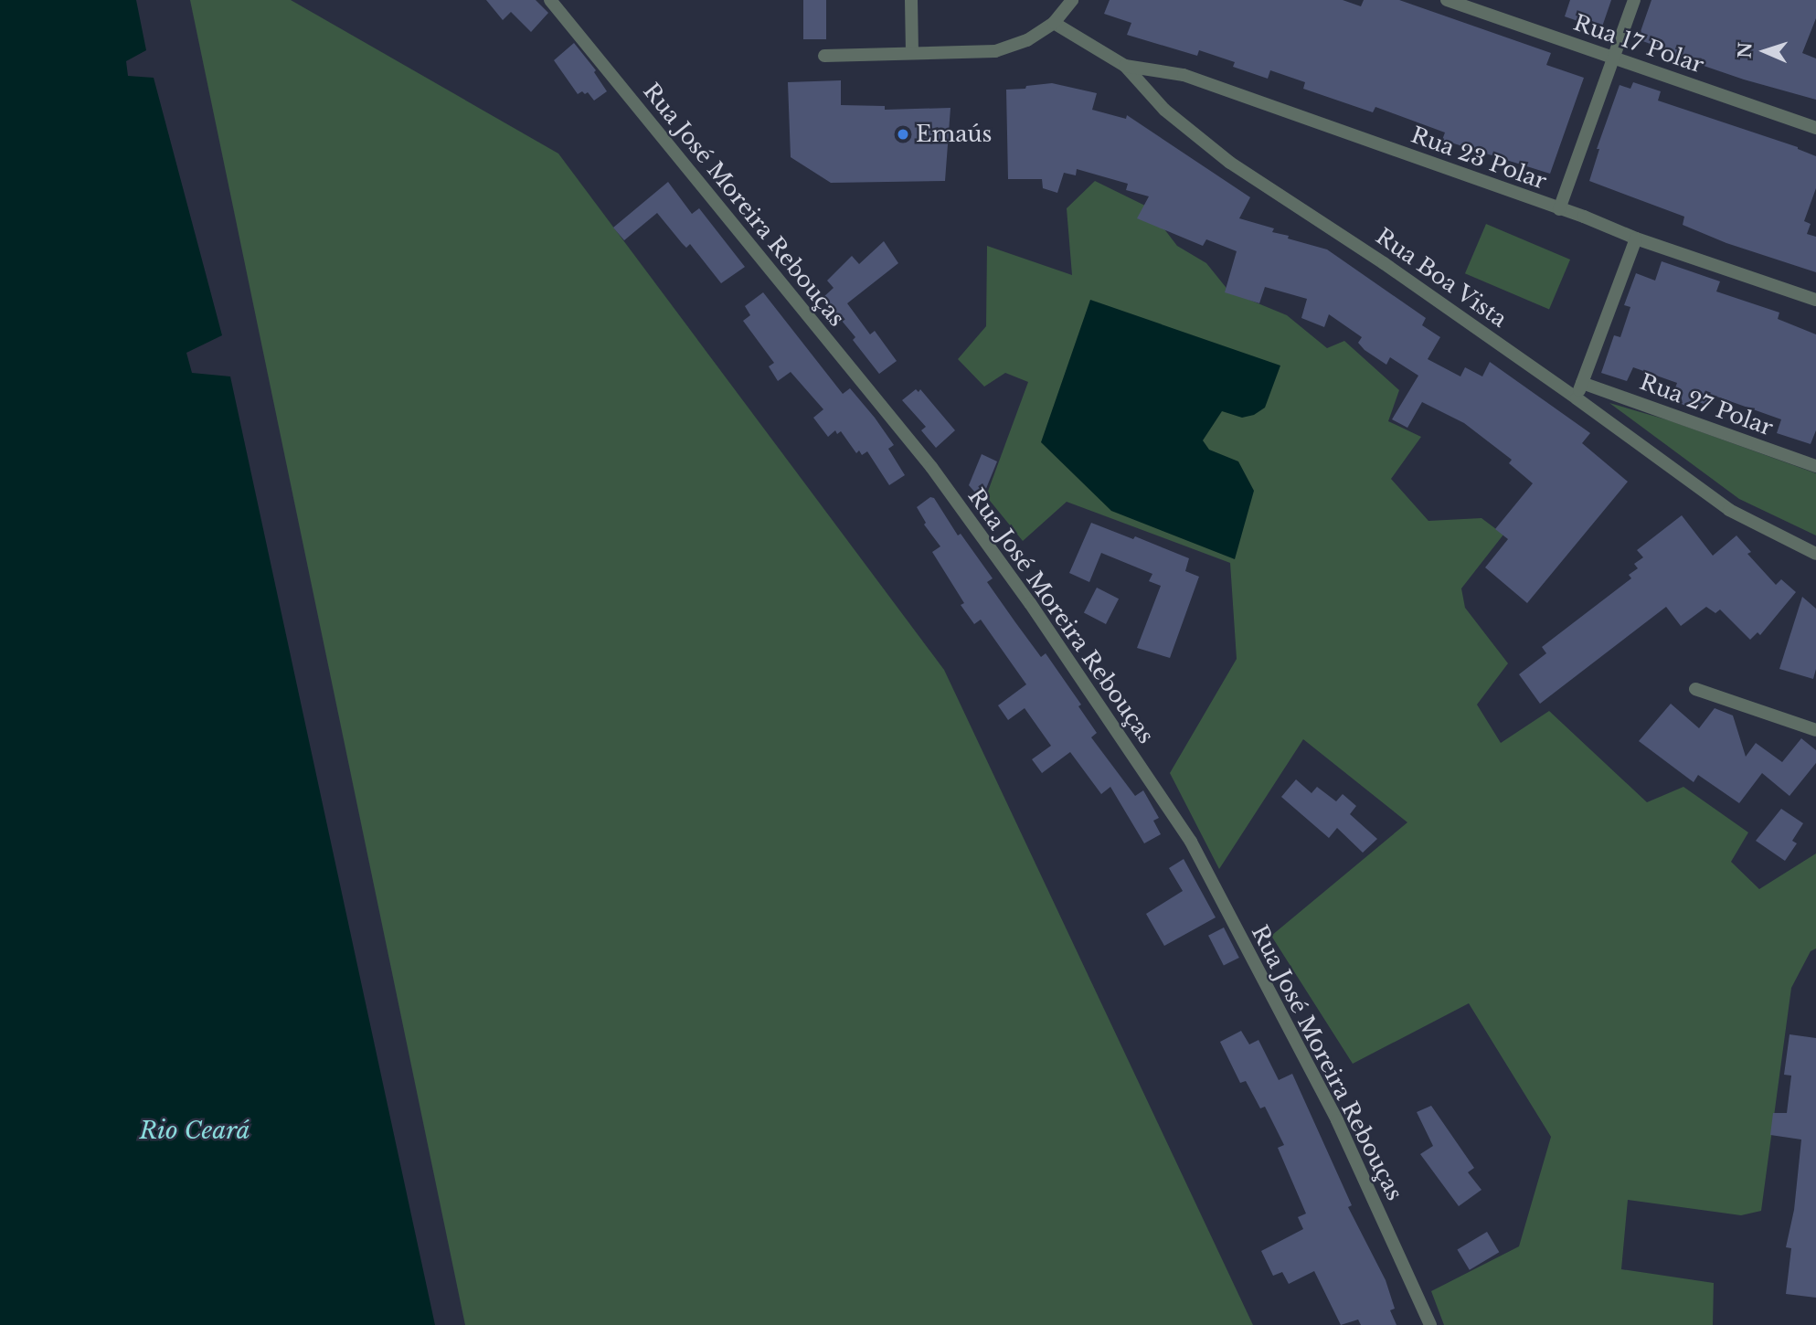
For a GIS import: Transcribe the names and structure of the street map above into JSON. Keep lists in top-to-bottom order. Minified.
{"streets":{"street":["Rua 17 Polar","Rua 23 Polar","Rua José Moreira Rebouças","Rua Boa Vista","Rua 27 Polar"]},"crossings":[["Rua 23 Polar","Rua Boa Vista"]],"water":["Rio Ceará"],"places":["Emaús"],"north":"left"}
